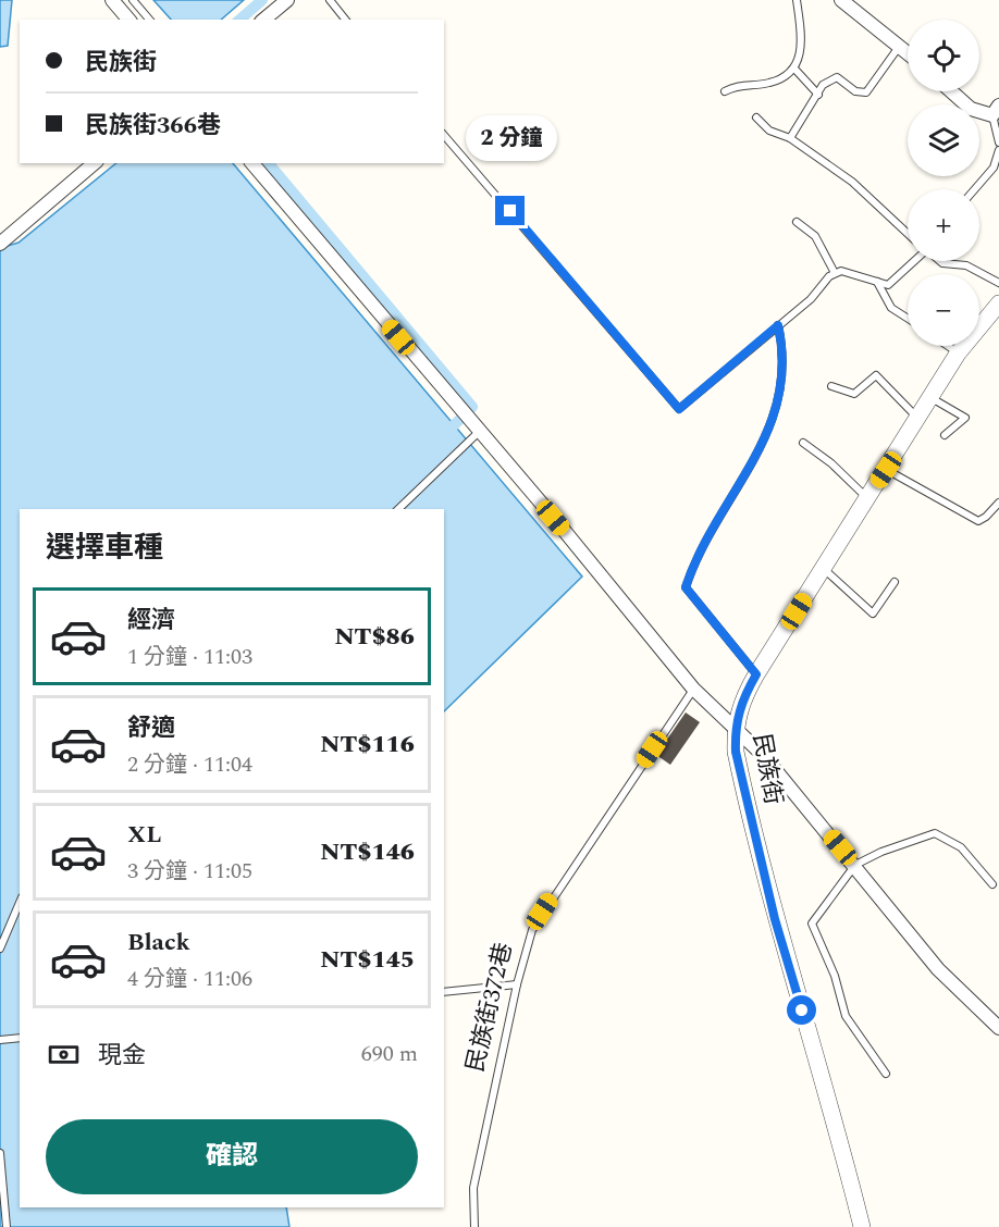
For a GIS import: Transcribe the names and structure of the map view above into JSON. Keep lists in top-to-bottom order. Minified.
{"streets":{"street":["民族街"],"lane":["民族街372巷"]},"page":{"map_buttons":["+","−"],"banner":["民族街","民族街366巷"],"bubble":"2 分鐘","heading":"選擇車種","list":[{"name":"經濟","note":"1 分鐘 · 11:03","value":"NT$86"},{"name":"舒適","note":"2 分鐘 · 11:04","value":"NT$116"},{"name":"XL","note":"3 分鐘 · 11:05","value":"NT$146"},{"name":"Black","note":"4 分鐘 · 11:06","value":"NT$145"}],"pay":["現金","690 m"],"buttons":"確認"}}
